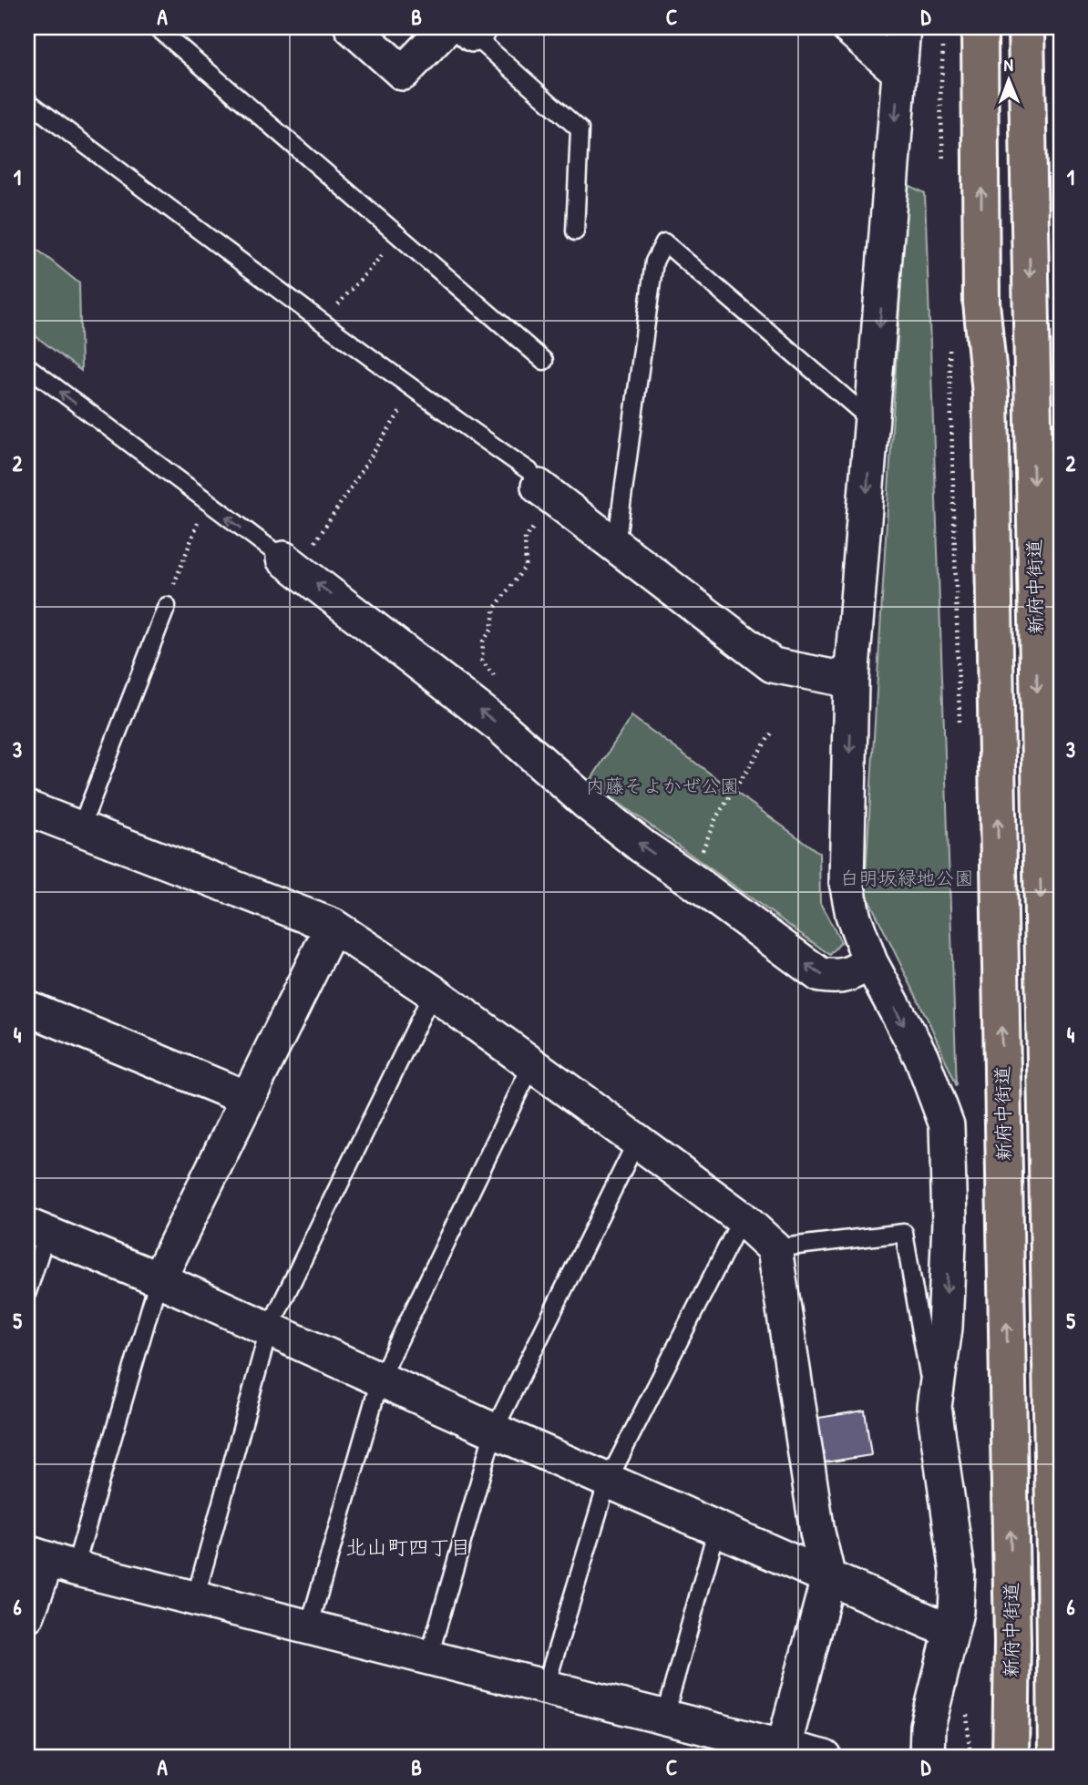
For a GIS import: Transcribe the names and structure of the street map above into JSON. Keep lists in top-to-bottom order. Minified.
{"streets":{"main road":["新府中街道"]},"districts":["北山町四丁目"],"parks":["内藤そよかぜ公園","白明坂緑地公園"],"north":"top","grid":{"columns":["A","B","C","D"],"rows":["1","2","3","4","5","6"]}}
